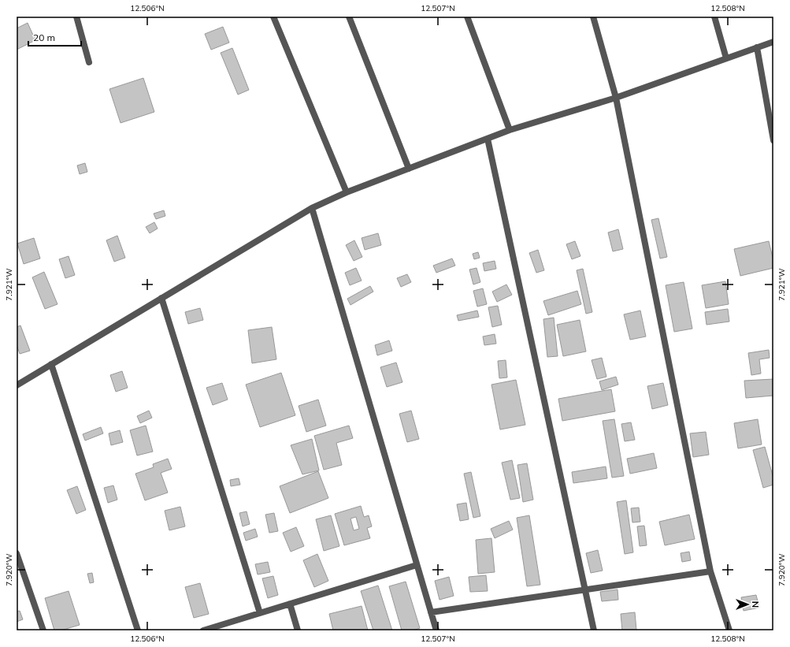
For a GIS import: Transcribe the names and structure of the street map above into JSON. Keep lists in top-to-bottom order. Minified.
{"scale_bar":"20 m","north":"right","coordinates":["12.506°N","12.507°N","12.508°N","7.921°W","7.920°W"]}
